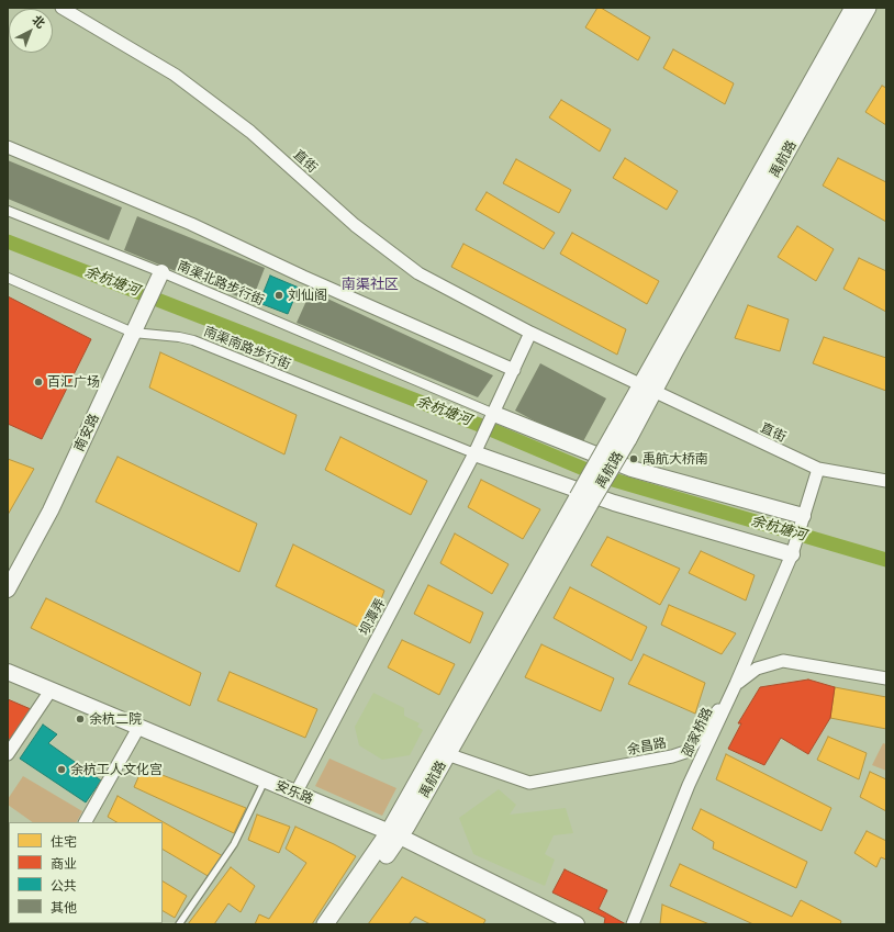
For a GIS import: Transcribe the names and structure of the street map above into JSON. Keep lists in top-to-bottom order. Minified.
{"streets":{"main road":["禹航路"],"street":["直街","南渠北路步行街","南渠南路步行街","南安路","坝潭弄","邵家桥路","余昌路","安乐路"]},"crossings":[["禹航路","直街"],["禹航路","余昌路"],["禹航路","安乐路"],["直街","坝潭弄"],["直街","邵家桥路"],["南渠北路步行街","南安路"],["南渠北路步行街","坝潭弄"],["南渠南路步行街","南安路"],["南渠南路步行街","坝潭弄"],["坝潭弄","安乐路"],["邵家桥路","余昌路"]],"districts":["南渠社区"],"water":["余杭塘河"],"places":["刘仙阁","百汇广场","禹航大桥南","余杭二院","余杭工人文化宫"],"legend":["住宅","商业","公共","其他"],"north":"top right"}
